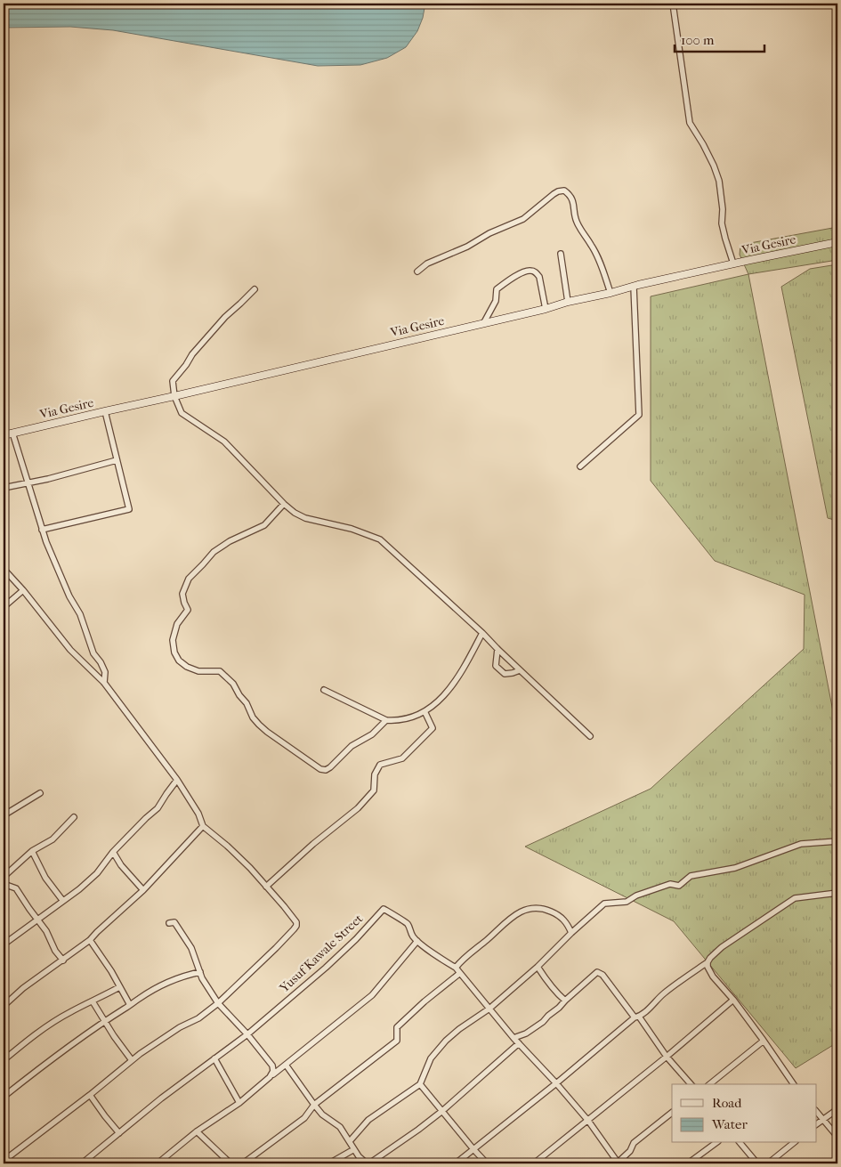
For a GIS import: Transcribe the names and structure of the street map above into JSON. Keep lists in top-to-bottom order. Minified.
{"streets":{"main road":["Via Gesire"],"street":["Yusuf Kawale Street"]},"legend":["Road","Water"],"scale_bar":"100 m"}
